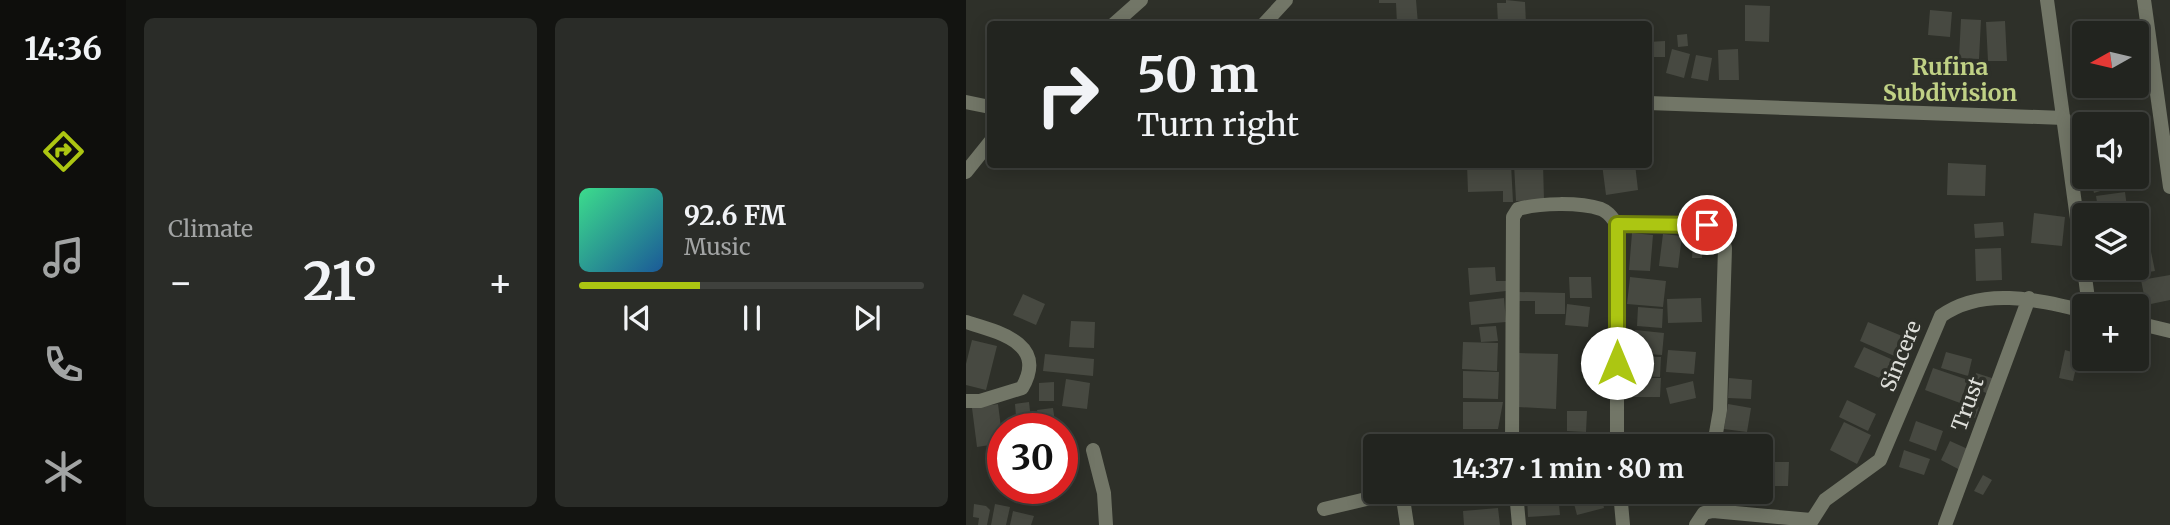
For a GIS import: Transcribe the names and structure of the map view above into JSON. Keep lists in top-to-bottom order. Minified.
{"streets":{"street":["Sincere","Trust"]},"crossings":[["Sincere","Trust"]],"districts":["Rufina Subdivision"],"north":"left","page":{"tabs":"14:36","tile":"Climate","map_buttons":"+","turn":["50 m","Turn right"],"song":["92.6 FM","Music"],"heat":["−","21°","+"],"limit":"30","trip":"14:37 · 1 min · 80 m"}}
